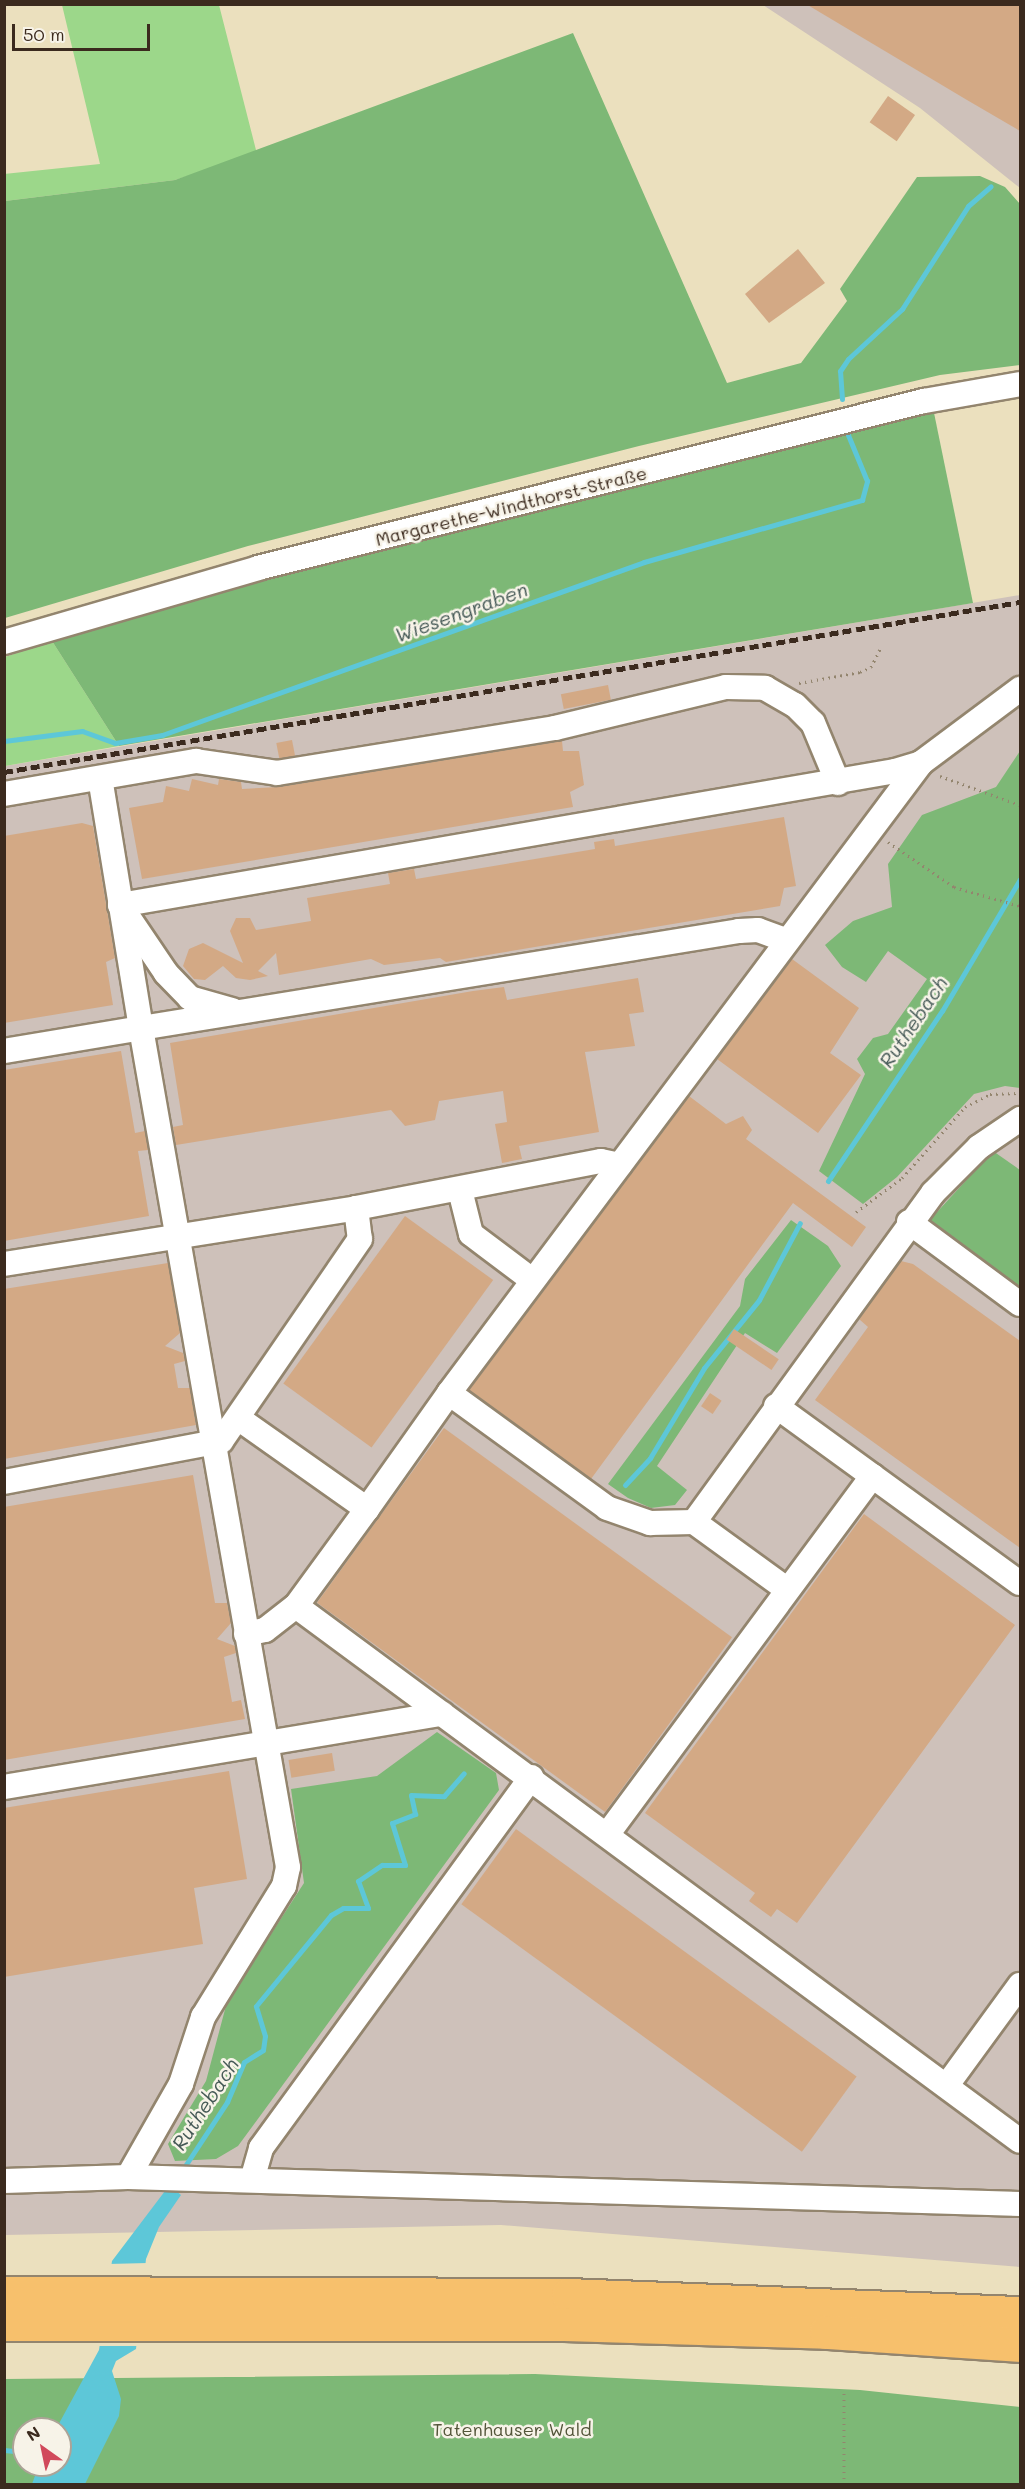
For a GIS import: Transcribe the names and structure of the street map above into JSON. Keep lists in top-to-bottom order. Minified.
{"streets":{"street":["Margarethe-Windthorst-Straße"]},"water":["Wiesengraben","Ruthebach"],"parks":["Tatenhauser Wald"],"scale_bar":"50 m","north":"top left"}
